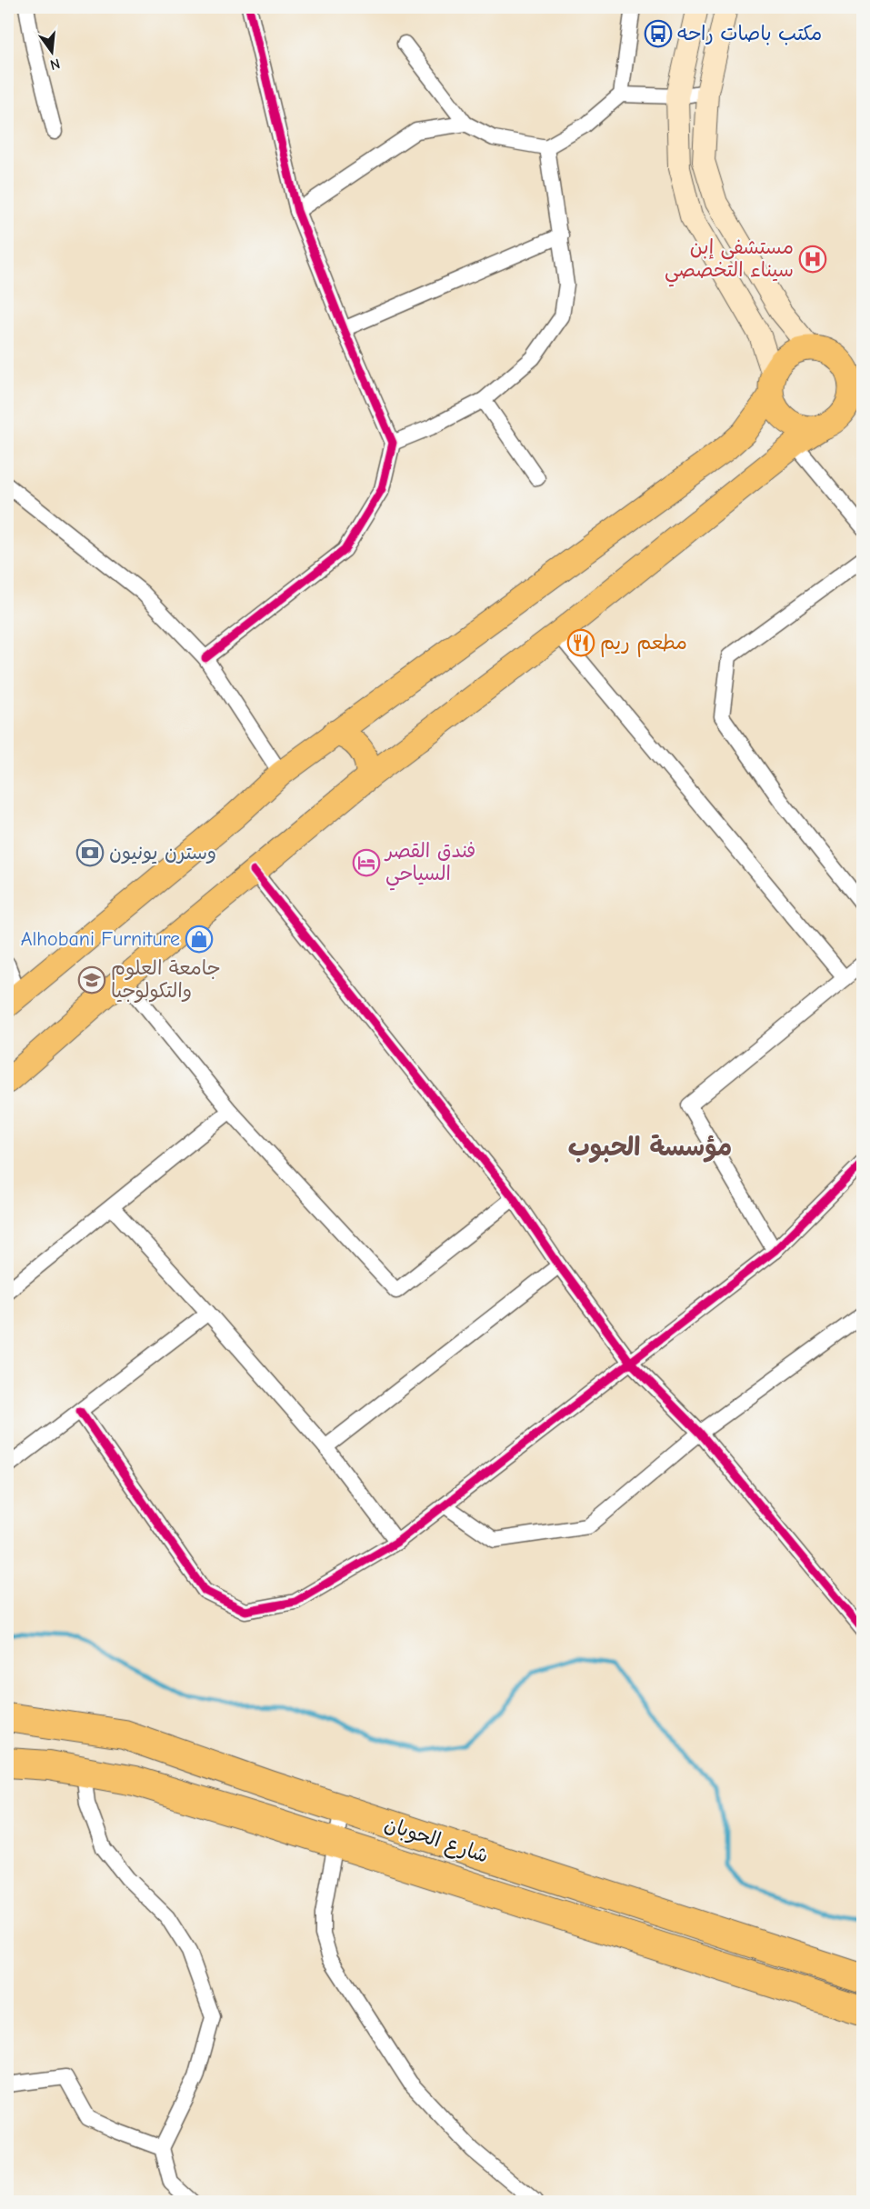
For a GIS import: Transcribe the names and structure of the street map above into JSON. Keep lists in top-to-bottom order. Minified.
{"streets":{"highway":["شارع الحوبان"]},"districts":["مؤسسة الحبوب"],"places":{"bus stop":["مكتب باصات راحه"],"hospital":["مستشفى إبن سيناء التخصصي"],"restaurant":["مطعم ريم"],"bank":["وسترن يونيون"],"hotel":["فندق القصر السياحي"],"shop":["Alhobani Furniture"],"school or university":["جامعة العلوم والتكولوجيا"]},"north":"bottom"}
